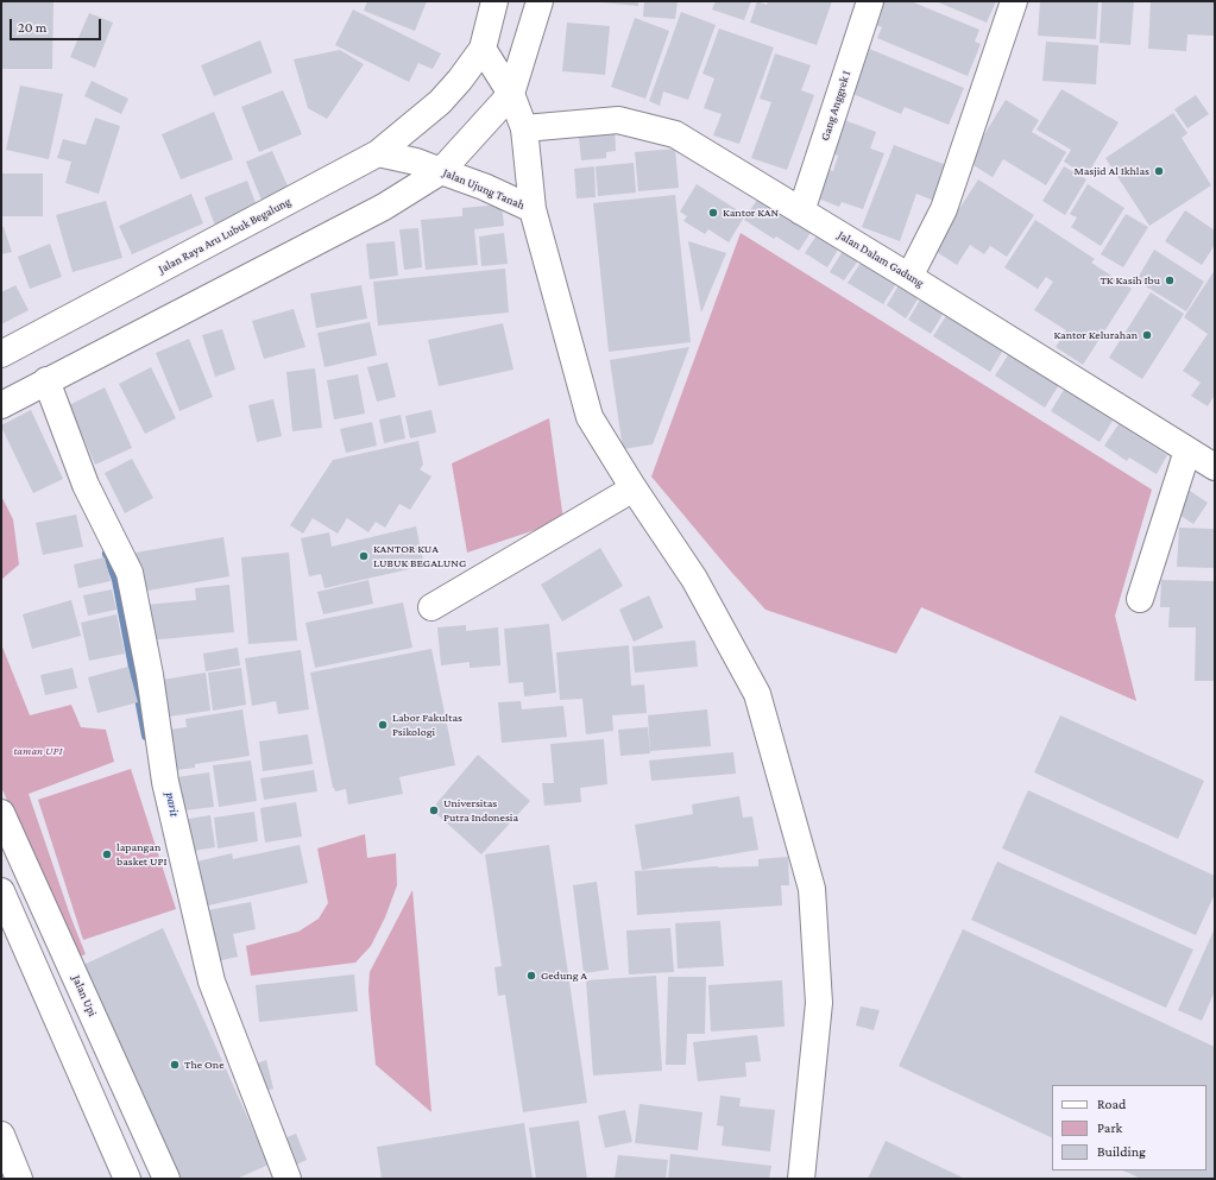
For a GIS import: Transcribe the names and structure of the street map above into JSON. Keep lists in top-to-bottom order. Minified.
{"streets":{"main road":["Gang Anggrek I","Jalan Ujung Tanah","Jalan Raya Aru Lubuk Begalung","Jalan Dalam Gadung","Jalan Upi"]},"crossings":[["Gang Anggrek I","Jalan Dalam Gadung"],["Jalan Ujung Tanah","Jalan Raya Aru Lubuk Begalung"],["Jalan Ujung Tanah","Jalan Dalam Gadung"]],"water":["parit"],"parks":["taman UPI"],"places":["Masjid Al Ikhlas","Kantor KAN","TK Kasih Ibu","Kantor Kelurahan","KANTOR KUA LUBUK BEGALUNG","Labor Fakultas Psikologi","Universitas Putra Indonesia","lapangan basket UPI","Gedung A","The One"],"legend":["Road","Park","Building"],"scale_bar":"20 m"}
